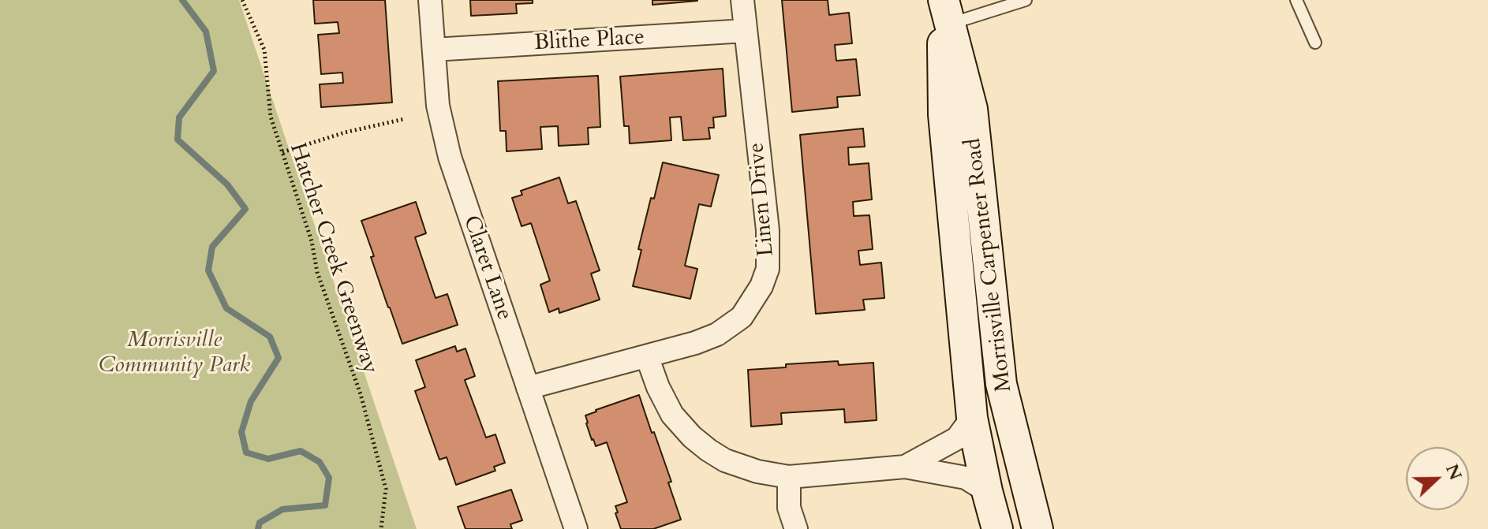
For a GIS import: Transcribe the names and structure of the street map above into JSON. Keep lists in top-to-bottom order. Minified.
{"streets":{"main road":["Morrisville Carpenter Road"],"street":["Blithe Place","Linen Drive","Claret Lane"],"path":["Hatcher Creek Greenway"]},"crossings":[["Blithe Place","Linen Drive"],["Blithe Place","Claret Lane"],["Linen Drive","Claret Lane"]],"parks":["Morrisville Community Park"],"north":"right"}
